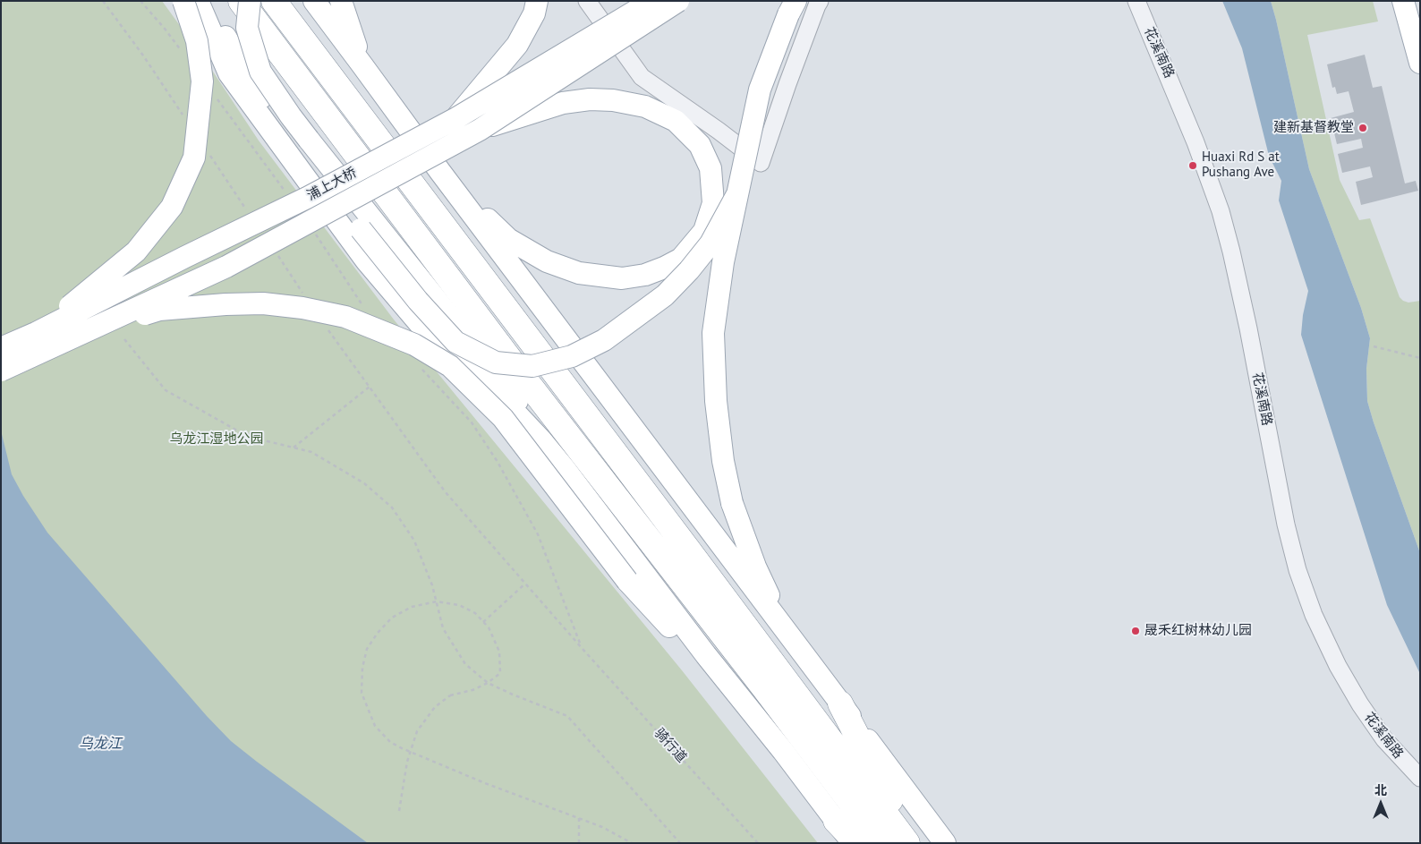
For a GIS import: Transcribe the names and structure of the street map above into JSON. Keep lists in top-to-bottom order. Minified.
{"streets":{"main road":["浦上大桥"],"street":["花溪南路"],"path":["骑行道"]},"water":["乌龙江"],"parks":["乌龙江湿地公园"],"places":["建新基督教堂","Huaxi Rd S at Pushang Ave","晟禾红树林幼儿园"],"north":"top"}
